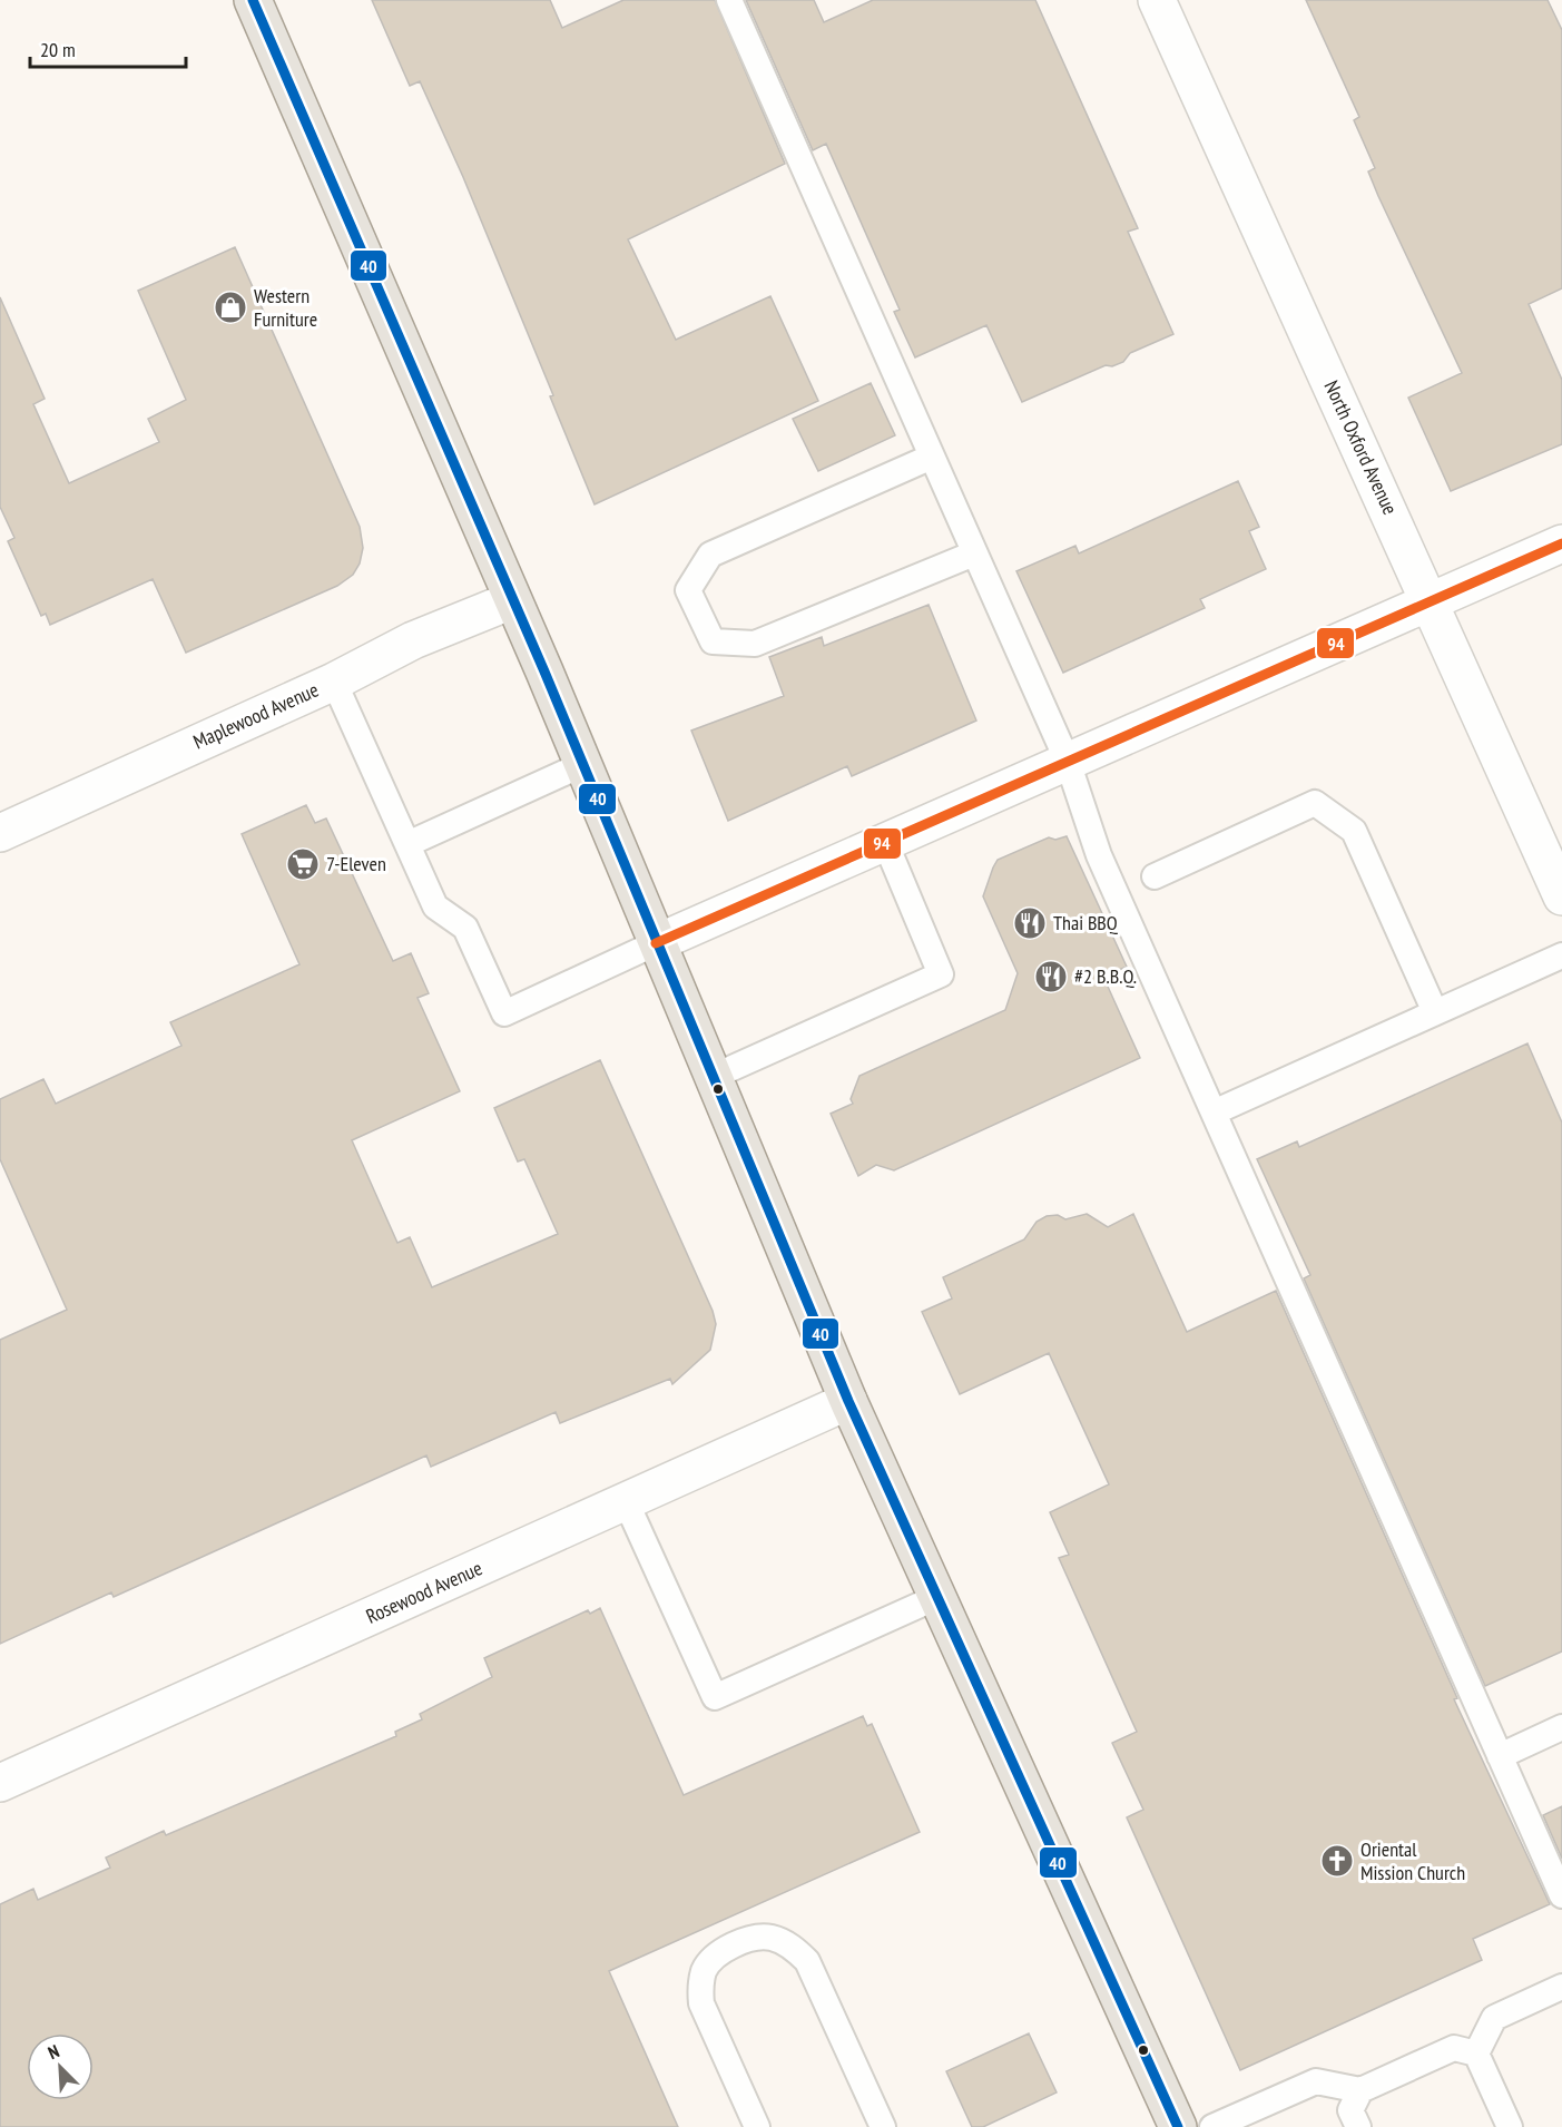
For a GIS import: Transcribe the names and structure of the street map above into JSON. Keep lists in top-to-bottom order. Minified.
{"streets":{"street":["North Oxford Avenue","Maplewood Avenue","Rosewood Avenue"]},"places":{"shop":["Western Furniture"],"supermarket":["7-Eleven"],"restaurant":["Thai BBQ","#2 B.B.Q."],"church":["Oriental Mission Church"]},"lines":["transit line 40","transit line 94"],"scale_bar":"20 m","north":"top left"}
